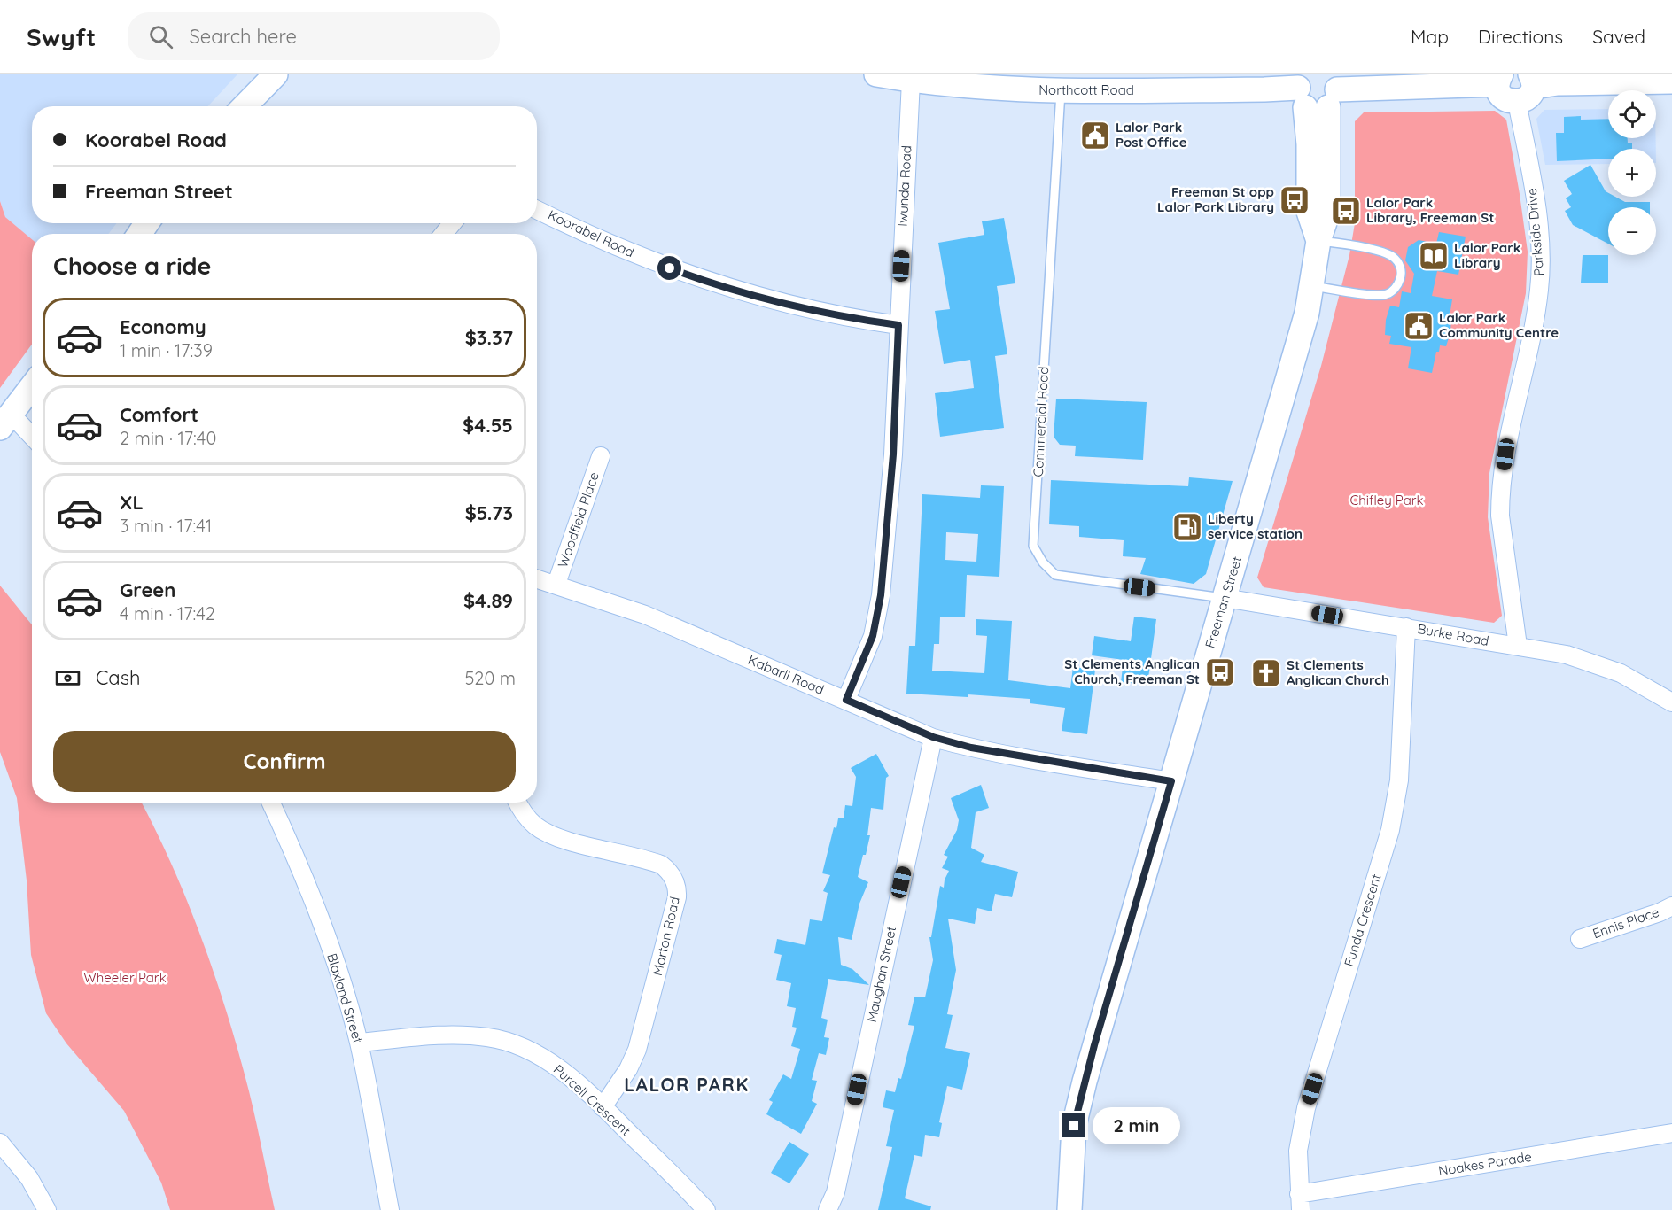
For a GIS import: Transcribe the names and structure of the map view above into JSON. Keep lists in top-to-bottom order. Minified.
{"streets":{"street":["Northcott Road","Iwunda Road","Parkside Drive","Koorabel Road","Woodfield Place","Freeman Street","Burke Road","Kabarli Road","Funda Crescent","Ennis Place","Morton Road","Maughan Street","Blaxland Street","Purcell Crescent","Noakes Parade"],"lane":["Commercial Road"]},"crossings":[["Northcott Road","Iwunda Road"],["Northcott Road","Commercial Road"],["Northcott Road","Freeman Street"],["Iwunda Road","Koorabel Road"],["Iwunda Road","Kabarli Road"],["Parkside Drive","Burke Road"],["Commercial Road","Freeman Street"],["Commercial Road","Burke Road"],["Woodfield Place","Kabarli Road"],["Freeman Street","Burke Road"],["Freeman Street","Kabarli Road"],["Burke Road","Funda Crescent"],["Kabarli Road","Maughan Street"],["Funda Crescent","Noakes Parade"],["Morton Road","Purcell Crescent"],["Blaxland Street","Purcell Crescent"]],"districts":["LALOR PARK"],"parks":["Chifley Park","Wheeler Park"],"places":{"public building":["Lalor Park Post Office","Lalor Park Community Centre"],"bus stop":["Freeman St opp Lalor Park Library","Lalor Park Library, Freeman St","St Clements Anglican Church, Freeman St"],"library":["Lalor Park Library"],"fuel station":["Liberty service station"],"church":["St Clements Anglican Church"]},"page":{"header":"Swyft","search":"Search here","nav":["Map","Directions","Saved"],"map_buttons":["+","−"],"banner":["Koorabel Road","Freeman Street"],"heading":"Choose a ride","list":[{"name":"Economy","note":"1 min · 17:39","value":"$3.37"},{"name":"Comfort","note":"2 min · 17:40","value":"$4.55"},{"name":"XL","note":"3 min · 17:41","value":"$5.73"},{"name":"Green","note":"4 min · 17:42","value":"$4.89"}],"pay":["Cash","520 m"],"buttons":"Confirm","bubble":"2 min"}}
